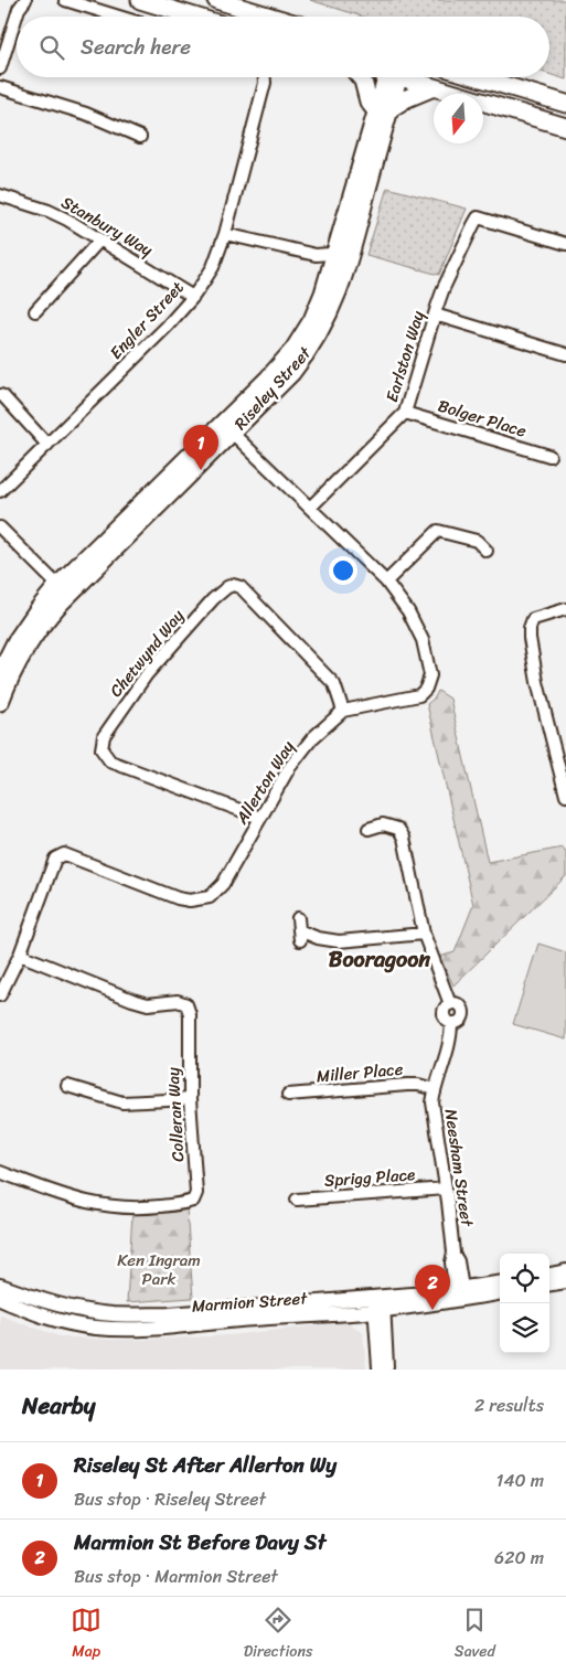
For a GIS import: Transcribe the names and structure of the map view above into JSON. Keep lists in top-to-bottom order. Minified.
{"streets":{"highway":["Riseley Street"],"main road":["Marmion Street"],"street":["Stanbury Way","Engler Street","Earlston Way","Bolger Place","Chetwynd Way","Allerton Way","Miller Place","Colleran Way","Neesham Street","Sprigg Place"]},"crossings":[["Stanbury Way","Engler Street"],["Earlston Way","Bolger Place"],["Chetwynd Way","Allerton Way"],["Allerton Way","Colleran Way"],["Miller Place","Neesham Street"],["Neesham Street","Sprigg Place"],["Neesham Street","Marmion Street"]],"districts":["Booragoon"],"parks":["Ken Ingram Park"],"north":"bottom","page":{"search":"Search here","pins":["1","2"],"heading":["Nearby","2 results"],"list":[{"mark":"1","name":"Riseley St After Allerton Wy","note":"Bus stop · Riseley Street","value":"140 m"},{"mark":"2","name":"Marmion St Before Davy St","note":"Bus stop · Marmion Street","value":"620 m"}],"nav":["Map","Directions","Saved"]}}
